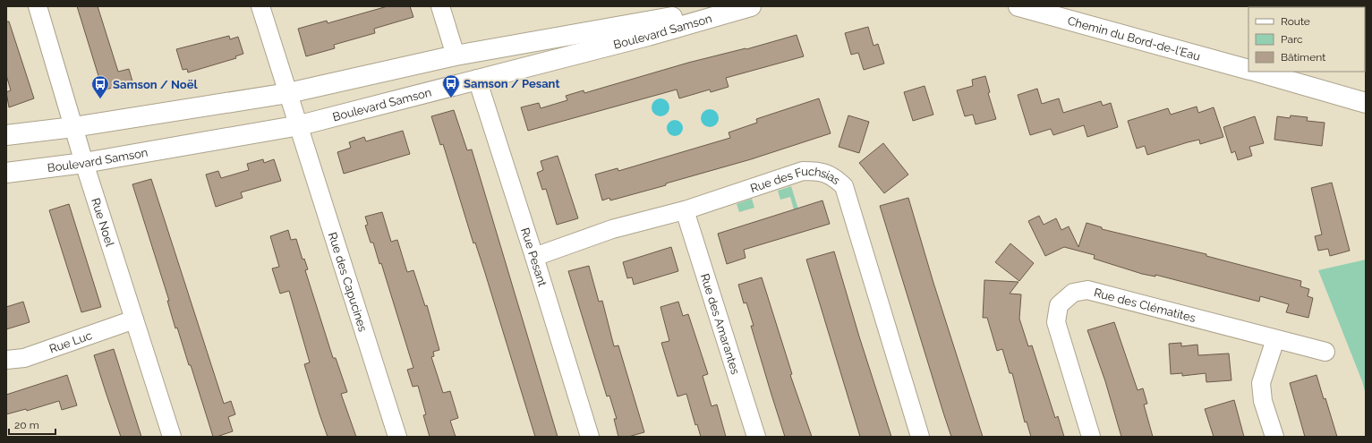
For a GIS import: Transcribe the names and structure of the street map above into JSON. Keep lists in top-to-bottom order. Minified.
{"streets":{"street":["Boulevard Samson","Chemin du Bord-de-l'Eau","Rue des Fuchsias","Rue Noel","Rue Pesant","Rue des Capucines","Rue des Clématites","Rue des Amarantes","Rue Luc"]},"crossings":[["Boulevard Samson","Rue Noel"],["Boulevard Samson","Rue Pesant"],["Boulevard Samson","Rue des Capucines"],["Rue des Fuchsias","Rue Pesant"],["Rue des Fuchsias","Rue des Amarantes"],["Rue Noel","Rue Luc"]],"places":{"bus stop":["Samson / Pesant","Samson / Noël"]},"legend":["Route","Parc","Bâtiment"],"scale_bar":"20 m"}
